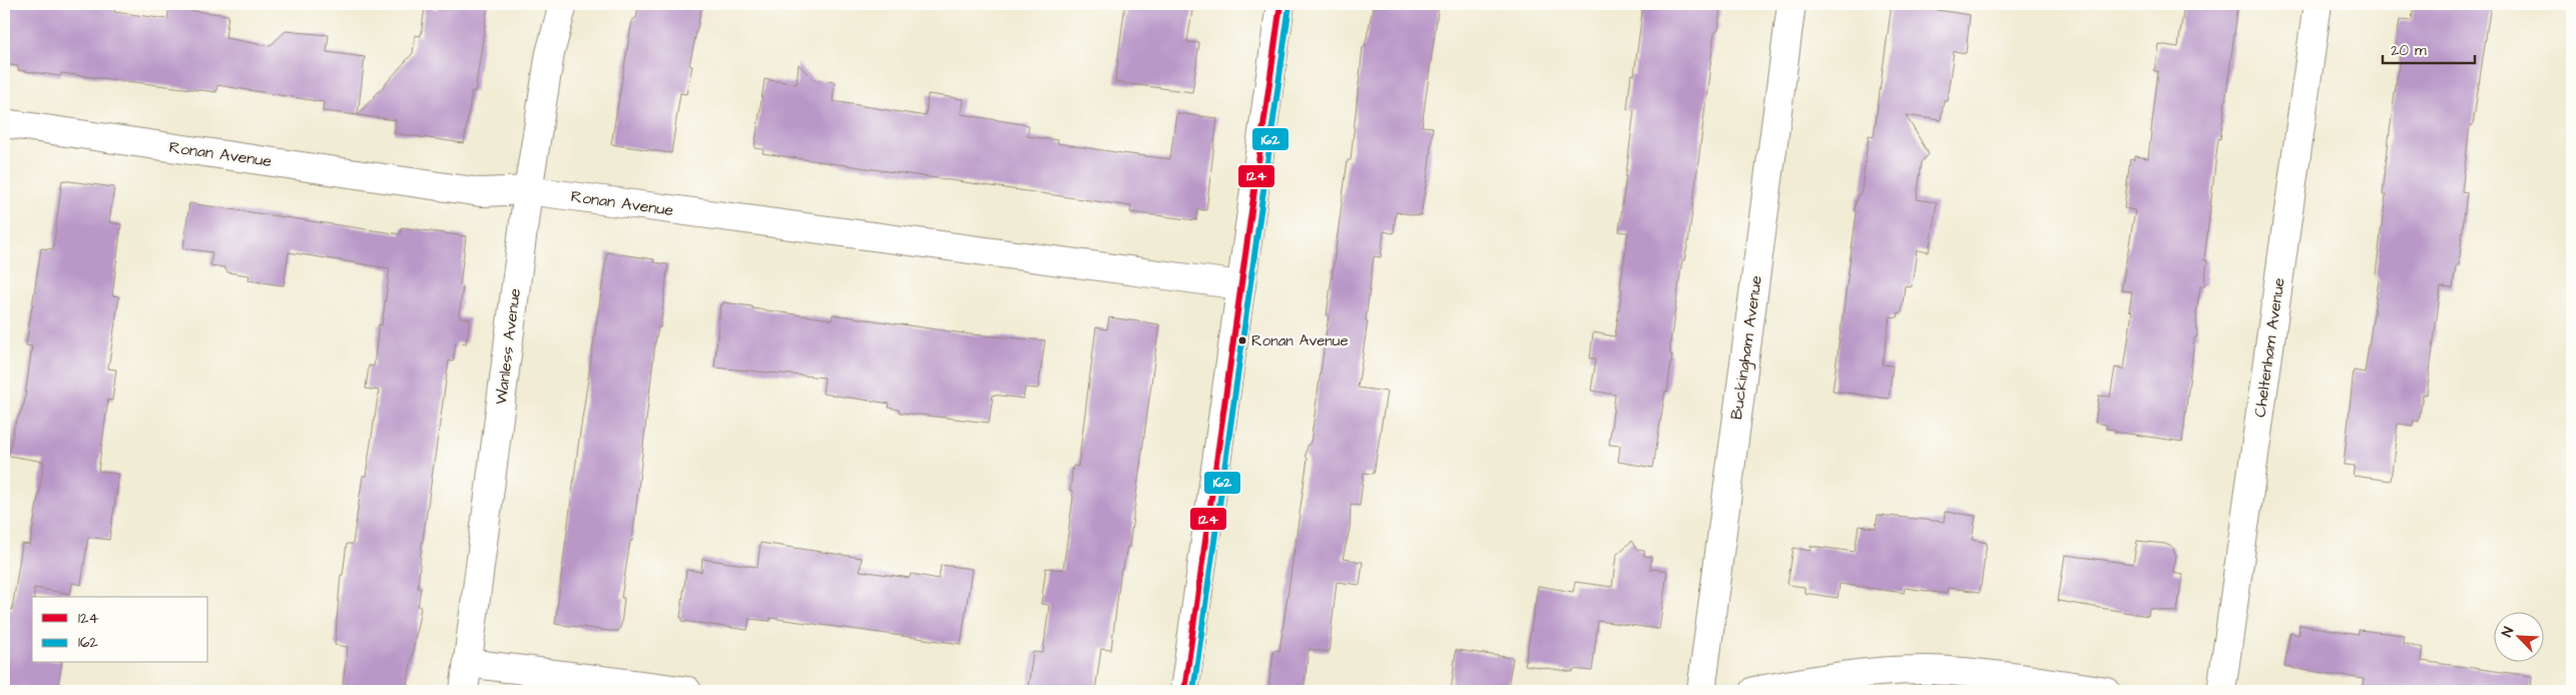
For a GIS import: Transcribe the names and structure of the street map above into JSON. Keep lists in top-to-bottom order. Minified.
{"streets":{"street":["Ronan Avenue","Wanless Avenue","Buckingham Avenue","Cheltenham Avenue"]},"crossings":[["Ronan Avenue","Wanless Avenue"]],"places":["Ronan Avenue"],"lines":["transit line 124","transit line 162"],"legend":["124","162"],"scale_bar":"20 m","north":"top left"}
